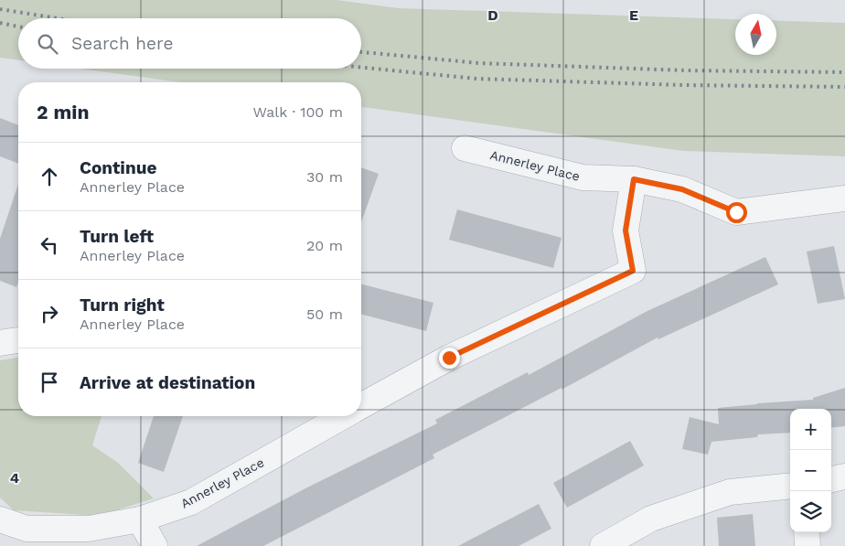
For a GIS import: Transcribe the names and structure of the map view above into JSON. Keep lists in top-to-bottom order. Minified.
{"streets":{"street":["Annerley Place"]},"north":"top","page":{"search":"Search here","heading":["2 min","Walk · 100 m"],"list":[["Continue","Annerley Place","30 m"],["Turn left","Annerley Place","20 m"],["Turn right","Annerley Place","50 m"],"Arrive at destination"],"map_buttons":["+","−"]},"grid":{"columns":["D","E"],"rows":["4"]}}
